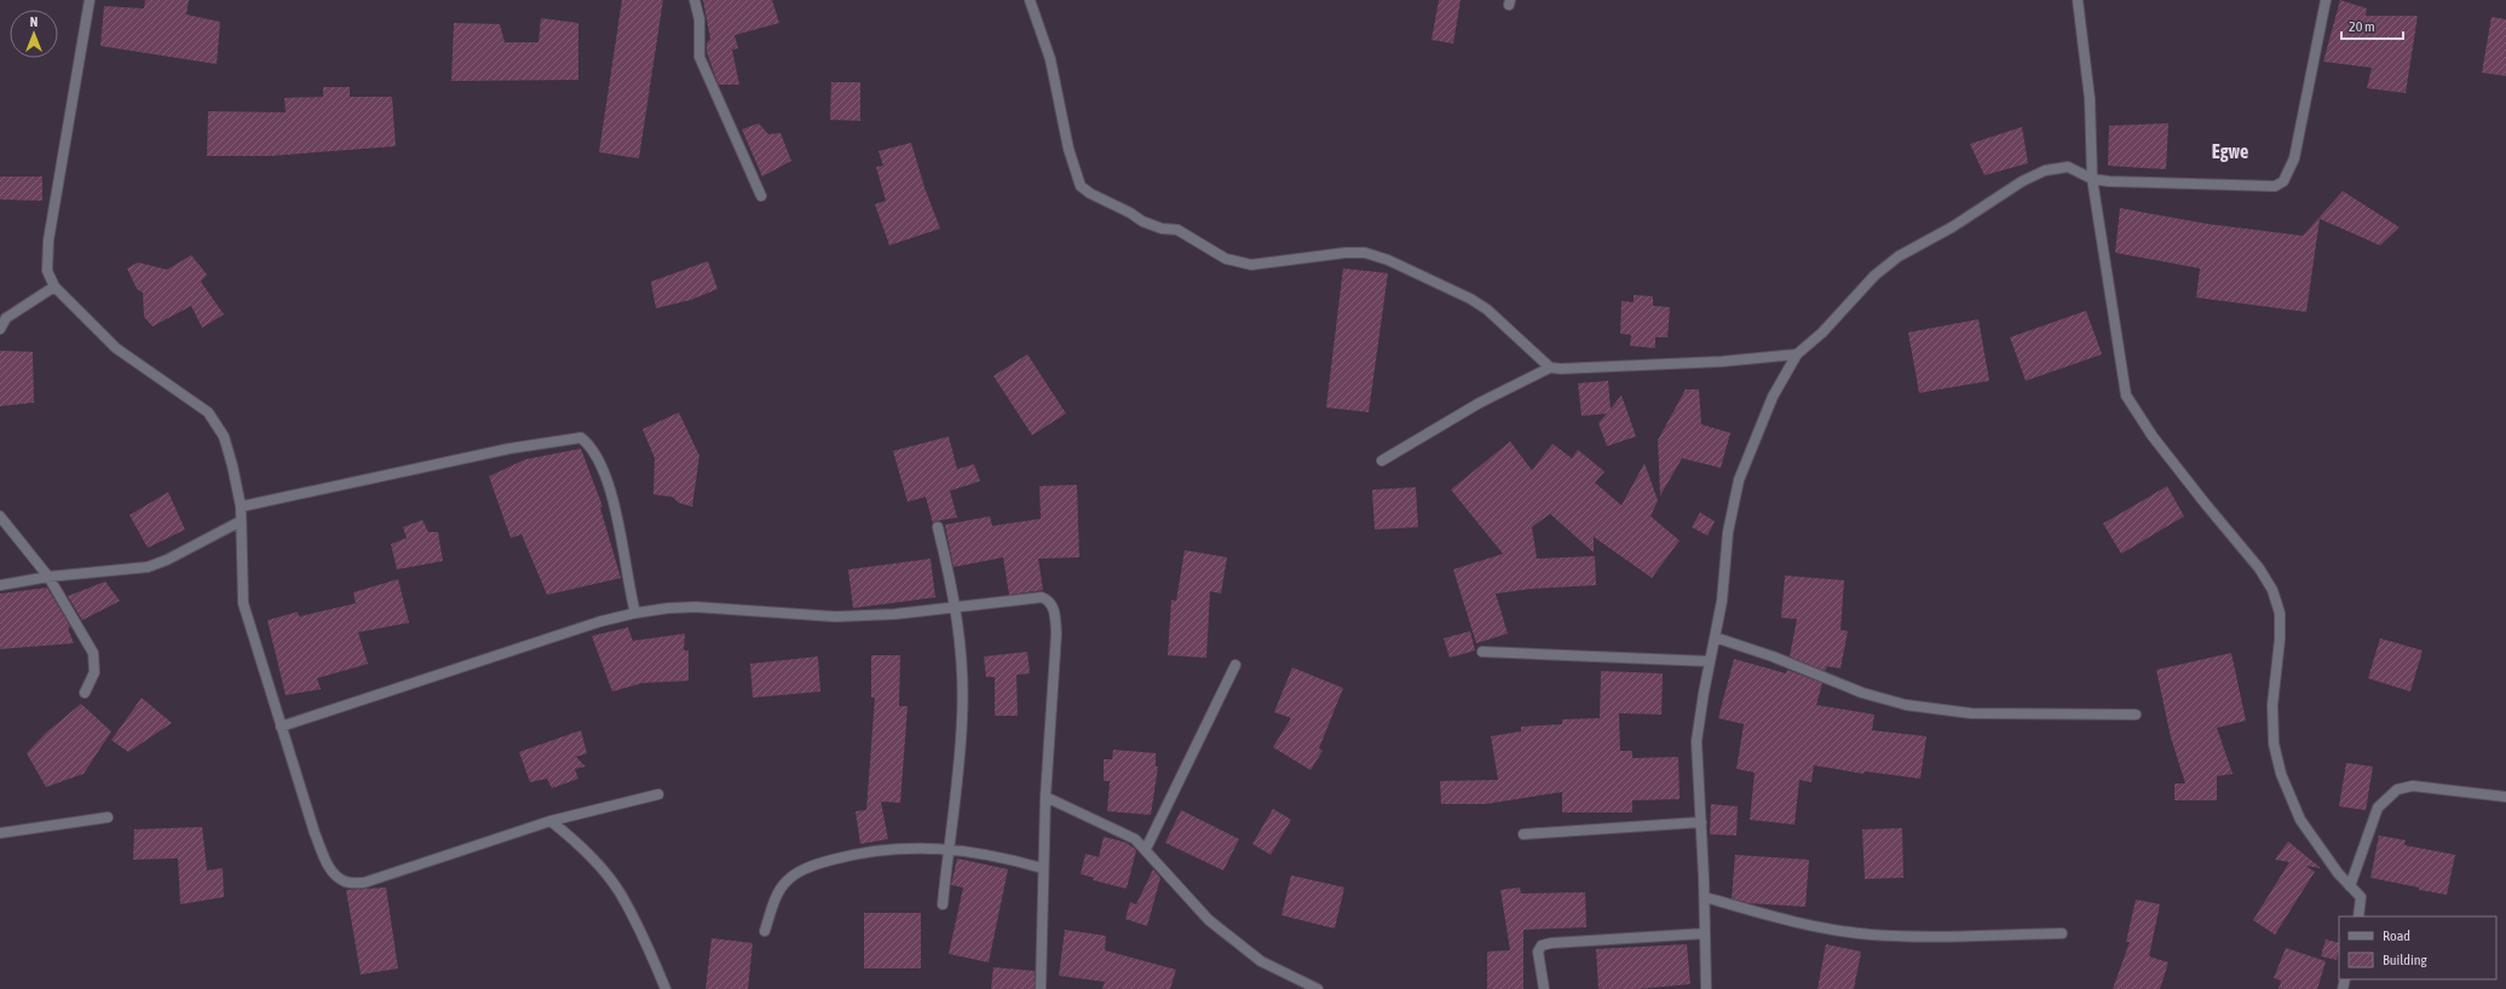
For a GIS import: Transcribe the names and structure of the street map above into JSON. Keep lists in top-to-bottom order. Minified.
{"districts":["Egwe"],"legend":["Road","Building"],"scale_bar":"20 m","north":"top"}
